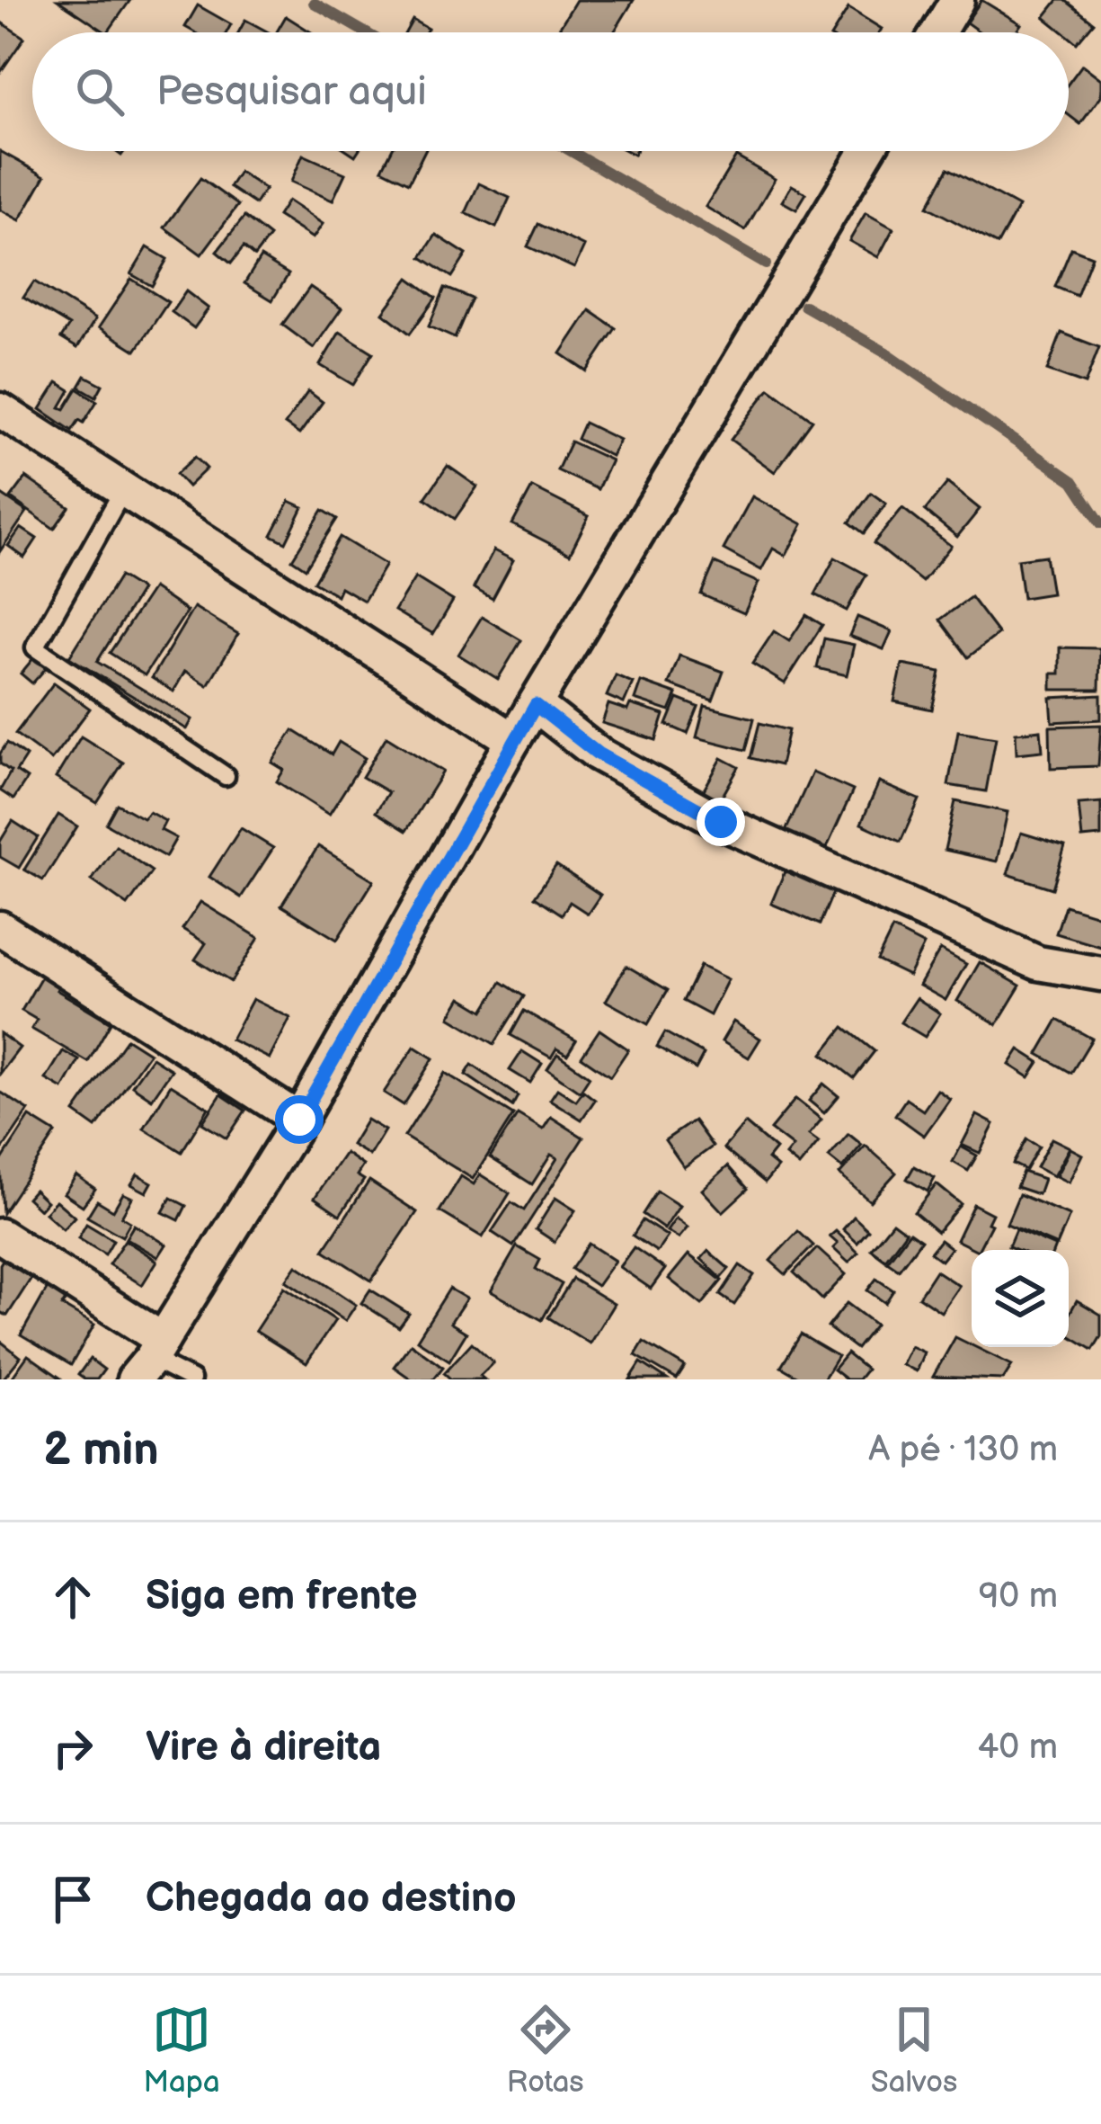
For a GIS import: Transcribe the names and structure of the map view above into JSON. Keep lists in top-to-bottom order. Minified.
{"page":{"search":"Pesquisar aqui","heading":["2 min","A pé · 130 m"],"list":[["Siga em frente","90 m"],["Vire à direita","40 m"],"Chegada ao destino"],"nav":["Mapa","Rotas","Salvos"]}}
